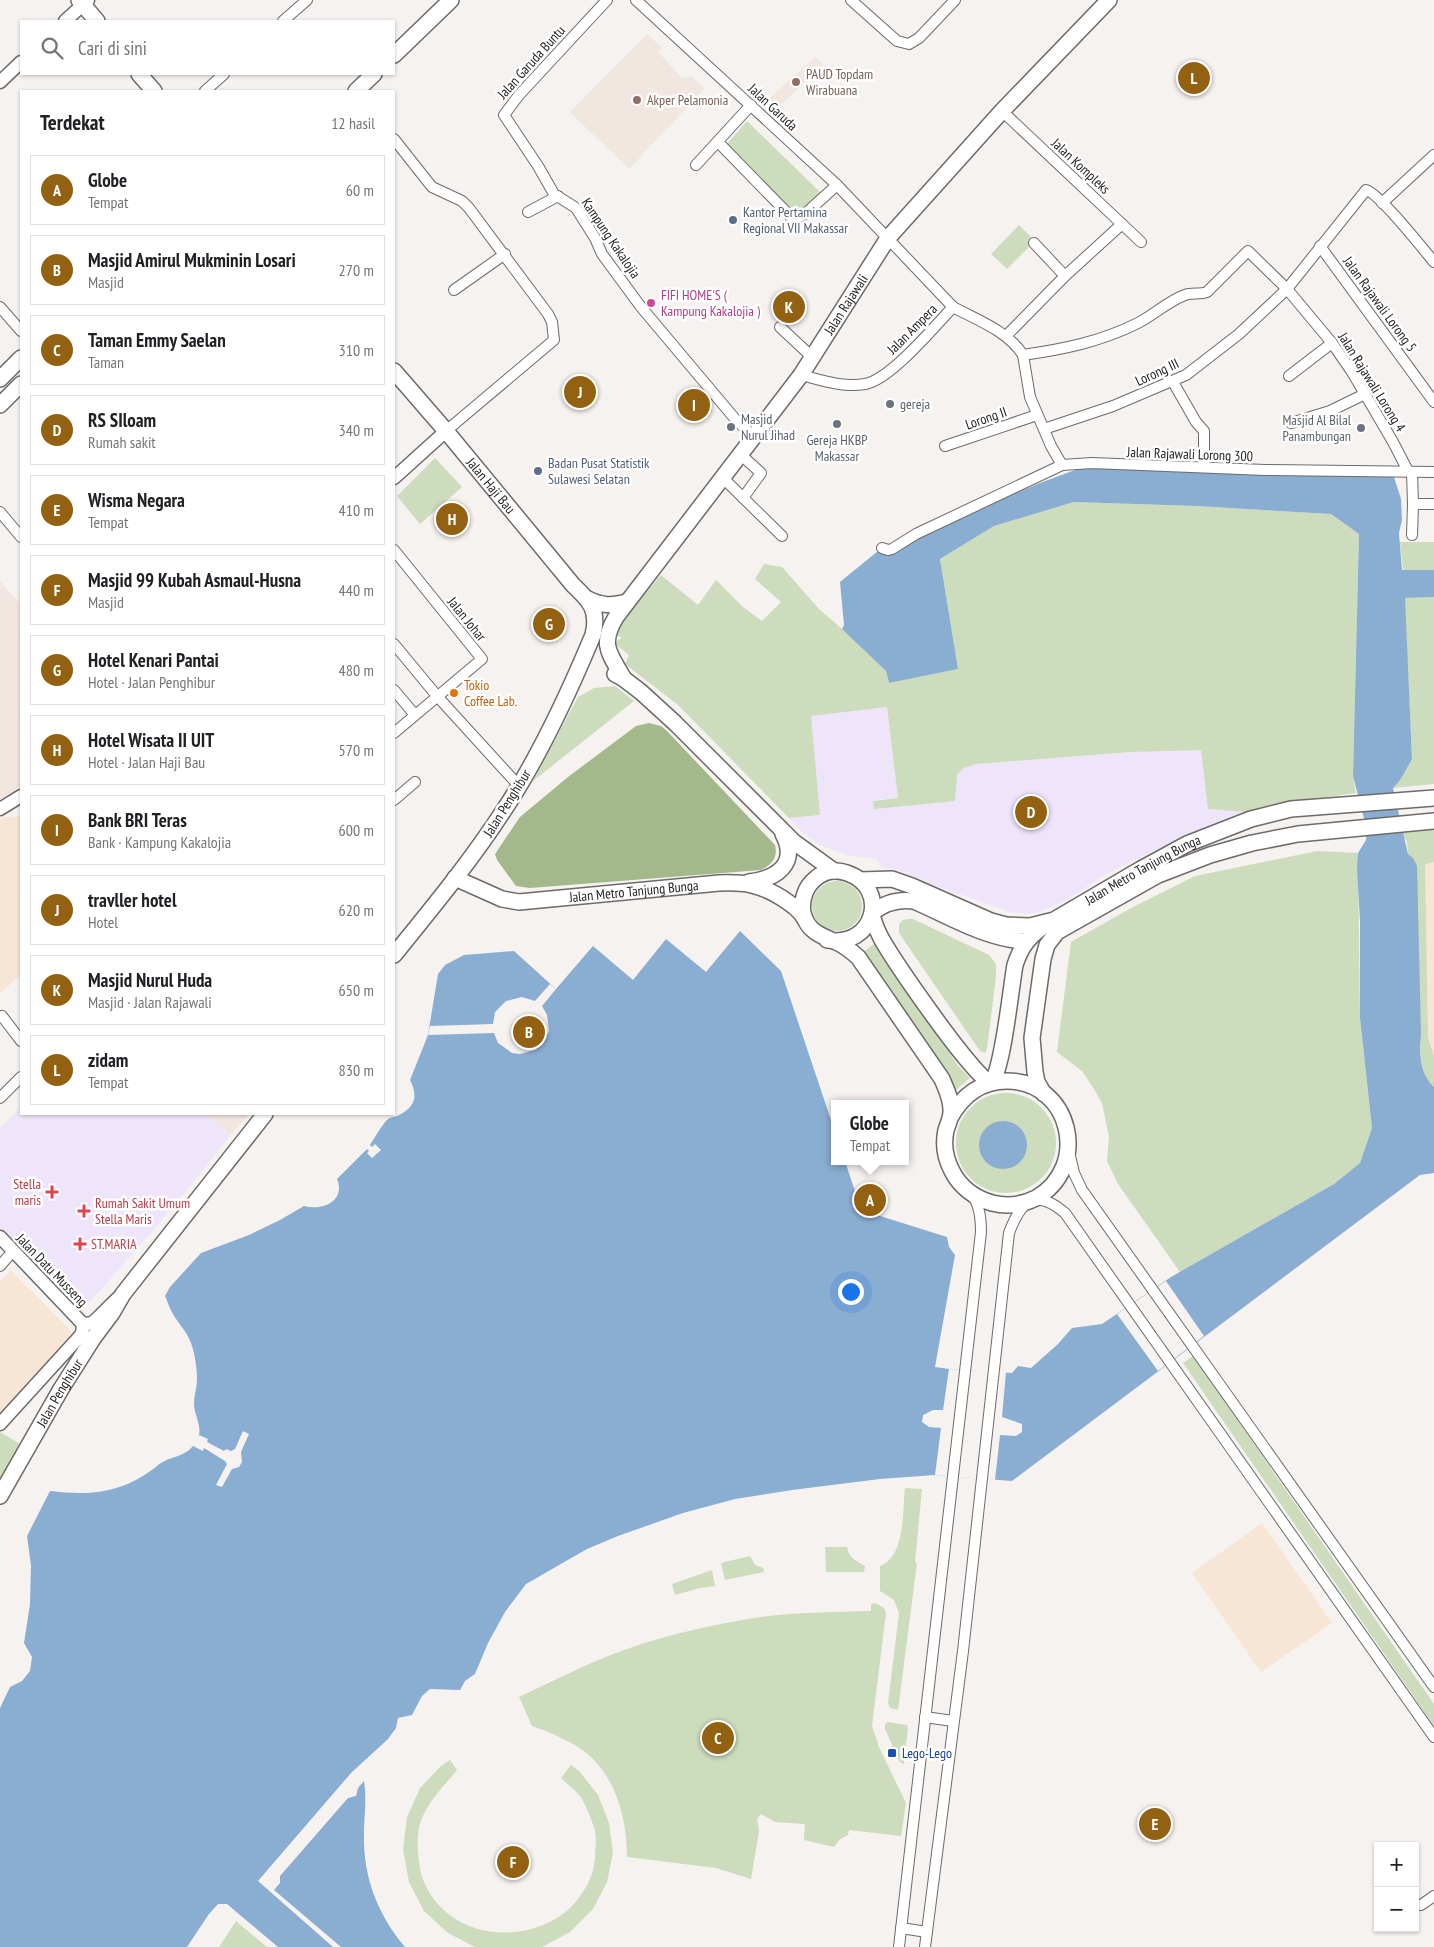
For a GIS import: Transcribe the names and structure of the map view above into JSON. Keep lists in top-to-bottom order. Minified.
{"streets":{"main road":["Jalan Rajawali","Jalan Haji Bau","Jalan Penghibur","Jalan Metro Tanjung Bunga"],"street":["Jalan Garuda Buntu","Jalan Garuda","Jalan Kompleks","Kampung Kakalojia","Jalan Rajawali Lorong 5","Jalan Ampera","Lorong III","Jalan Rajawali Lorong 4","Lorong II","Jalan Rajawali Lorong 300","Jalan Johar","Jalan Datu Musseng"]},"crossings":[["Jalan Garuda Buntu","Kampung Kakalojia"],["Jalan Garuda","Jalan Rajawali"],["Jalan Garuda","Jalan Ampera"],["Jalan Kompleks","Jalan Rajawali"],["Kampung Kakalojia","Jalan Rajawali"],["Jalan Rajawali","Jalan Ampera"],["Jalan Rajawali Lorong 5","Lorong III"],["Lorong III","Jalan Rajawali Lorong 4"],["Jalan Rajawali Lorong 4","Jalan Rajawali Lorong 300"],["Jalan Haji Bau","Jalan Penghibur"],["Jalan Penghibur","Jalan Metro Tanjung Bunga"],["Jalan Penghibur","Jalan Datu Musseng"]],"places":{"other":["PAUD Topdam Wirabuana","Akper Pelamonia","Kantor Pertamina Regional VII Makassar","FIFI HOME'S ( Kampung Kakalojia )","gereja","Gereja HKBP Makassar","Masjid Nurul Jihad","Masjid Al Bilal Panambungan","Badan Pusat Statistik Sulawesi Selatan","Tokio Coffee Lab."],"health":["Stella maris","Rumah Sakit Umum Stella Maris","ST.MARIA"],"transit":["Lego-Lego"]},"page":{"search":"Cari di sini","pins":["L","K","J","I","H","G","D","B","A","C","E","F"],"heading":["Terdekat","12 hasil"],"list":[{"mark":"A","name":"Globe","note":"Tempat","value":"60 m"},{"mark":"B","name":"Masjid Amirul Mukminin Losari","note":"Masjid","value":"270 m"},{"mark":"C","name":"Taman Emmy Saelan","note":"Taman","value":"310 m"},{"mark":"D","name":"RS SIloam","note":"Rumah sakit","value":"340 m"},{"mark":"E","name":"Wisma Negara","note":"Tempat","value":"410 m"},{"mark":"F","name":"Masjid 99 Kubah Asmaul-Husna","note":"Masjid","value":"440 m"},{"mark":"G","name":"Hotel Kenari Pantai","note":"Hotel · Jalan Penghibur","value":"480 m"},{"mark":"H","name":"Hotel Wisata II UIT","note":"Hotel · Jalan Haji Bau","value":"570 m"},{"mark":"I","name":"Bank BRI Teras","note":"Bank · Kampung Kakalojia","value":"600 m"},{"mark":"J","name":"travller hotel","note":"Hotel","value":"620 m"},{"mark":"K","name":"Masjid Nurul Huda","note":"Masjid · Jalan Rajawali","value":"650 m"},{"mark":"L","name":"zidam","note":"Tempat","value":"830 m"}],"popup":["Globe","Tempat"],"map_buttons":["+","−"]}}
